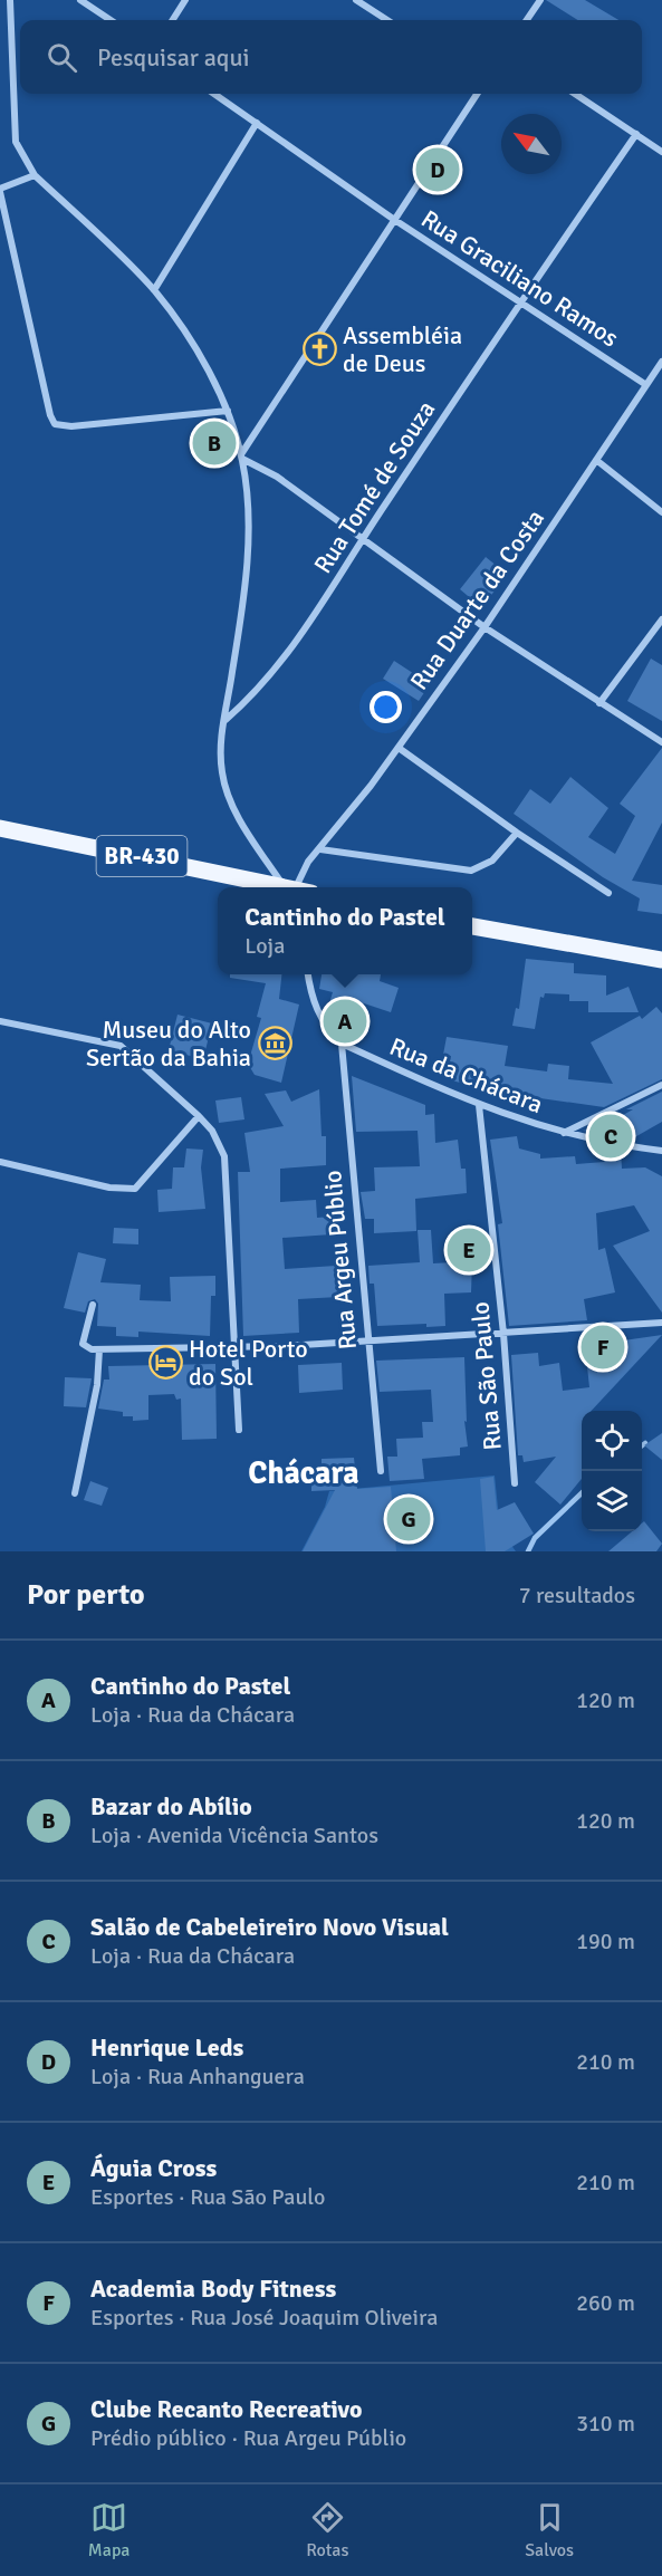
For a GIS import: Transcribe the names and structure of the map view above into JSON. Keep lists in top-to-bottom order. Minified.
{"streets":{"main road":["BR-430"],"street":["Rua Graciliano Ramos","Rua Tomé de Souza","Rua Duarte da Costa","Rua da Chácara","Rua Argeu Públio","Rua São Paulo"]},"crossings":[["Rua Graciliano Ramos","Rua Tomé de Souza"],["Rua Graciliano Ramos","Rua Duarte da Costa"],["Rua da Chácara","Rua Argeu Públio"],["Rua da Chácara","Rua São Paulo"]],"districts":["Chácara"],"places":{"church":["Assembléia de Deus"],"museum":["Museu do Alto Sertão da Bahia"],"hotel":["Hotel Porto do Sol"]},"north":"top left","page":{"search":"Pesquisar aqui","pins":["D","B","A","C","E","F","G"],"popup":["Cantinho do Pastel","Loja"],"heading":["Por perto","7 resultados"],"list":[{"mark":"A","name":"Cantinho do Pastel","note":"Loja · Rua da Chácara","value":"120 m"},{"mark":"B","name":"Bazar do Abílio","note":"Loja · Avenida Vicência Santos","value":"120 m"},{"mark":"C","name":"Salão de Cabeleireiro Novo Visual","note":"Loja · Rua da Chácara","value":"190 m"},{"mark":"D","name":"Henrique Leds","note":"Loja · Rua Anhanguera","value":"210 m"},{"mark":"E","name":"Águia Cross","note":"Esportes · Rua São Paulo","value":"210 m"},{"mark":"F","name":"Academia Body Fitness","note":"Esportes · Rua José Joaquim Oliveira","value":"260 m"},{"mark":"G","name":"Clube Recanto Recreativo","note":"Prédio público · Rua Argeu Públio","value":"310 m"}],"nav":["Mapa","Rotas","Salvos"]}}
